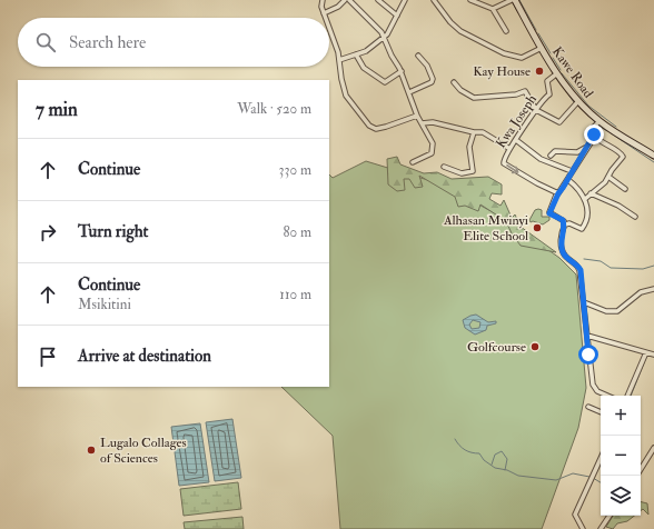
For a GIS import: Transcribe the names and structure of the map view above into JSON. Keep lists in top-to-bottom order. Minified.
{"streets":{"main road":["Kawe Road"],"street":["Kwa Joseph"]},"crossings":[["Kawe Road","Kwa Joseph"]],"places":["Kay House","Alhasan Mwinyi Elite School","Golfcourse","Lugalo Collages of Sciences"],"page":{"search":"Search here","heading":["7 min","Walk · 520 m"],"list":[["Continue","330 m"],["Turn right","80 m"],["Continue","Msikitini","110 m"],"Arrive at destination"],"map_buttons":["+","−"]}}
